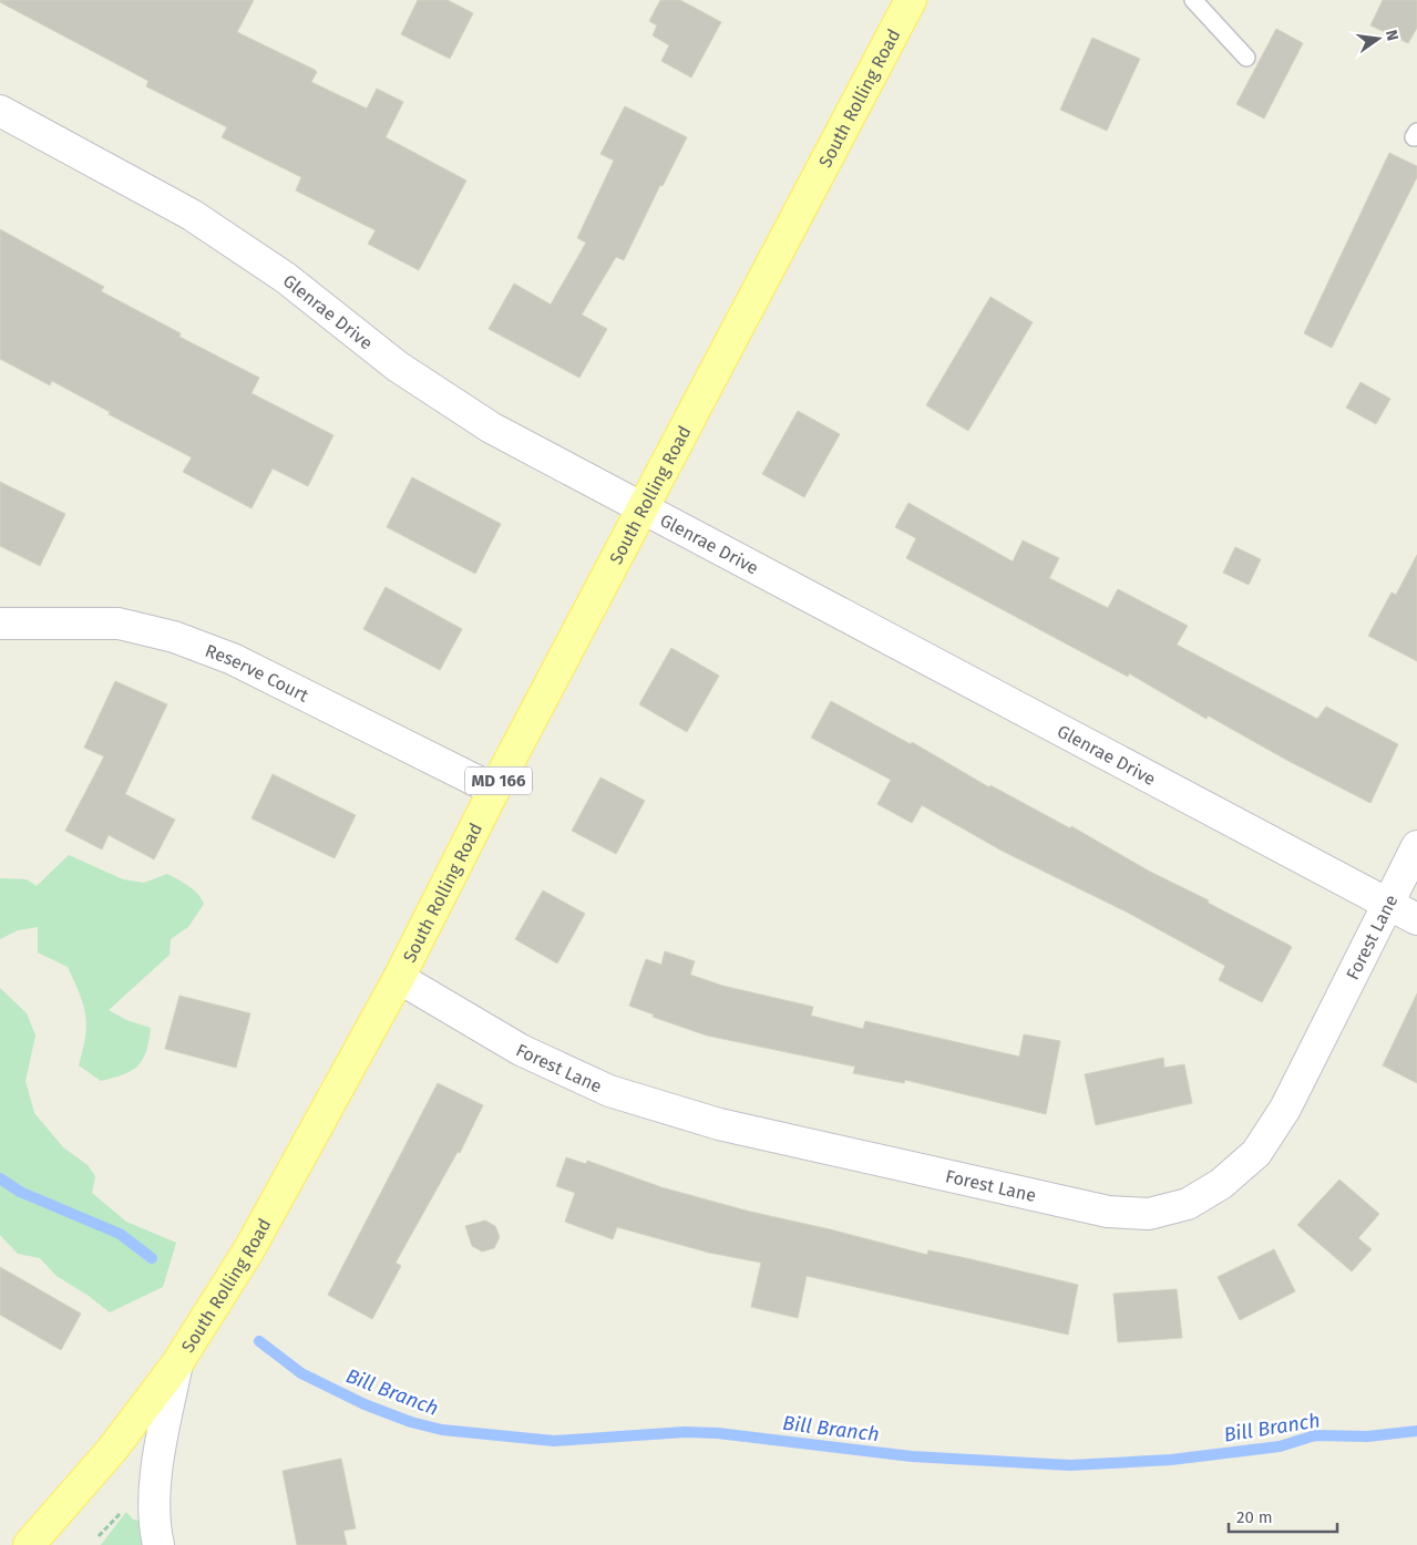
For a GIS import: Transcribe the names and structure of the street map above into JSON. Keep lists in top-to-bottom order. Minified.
{"streets":{"main road":["South Rolling Road","MD 166"],"street":["Glenrae Drive","Reserve Court","Forest Lane"]},"crossings":[["South Rolling Road","Glenrae Drive"],["South Rolling Road","Reserve Court"],["South Rolling Road","Forest Lane"],["Glenrae Drive","Forest Lane"]],"water":["Bill Branch"],"scale_bar":"20 m","north":"right"}
